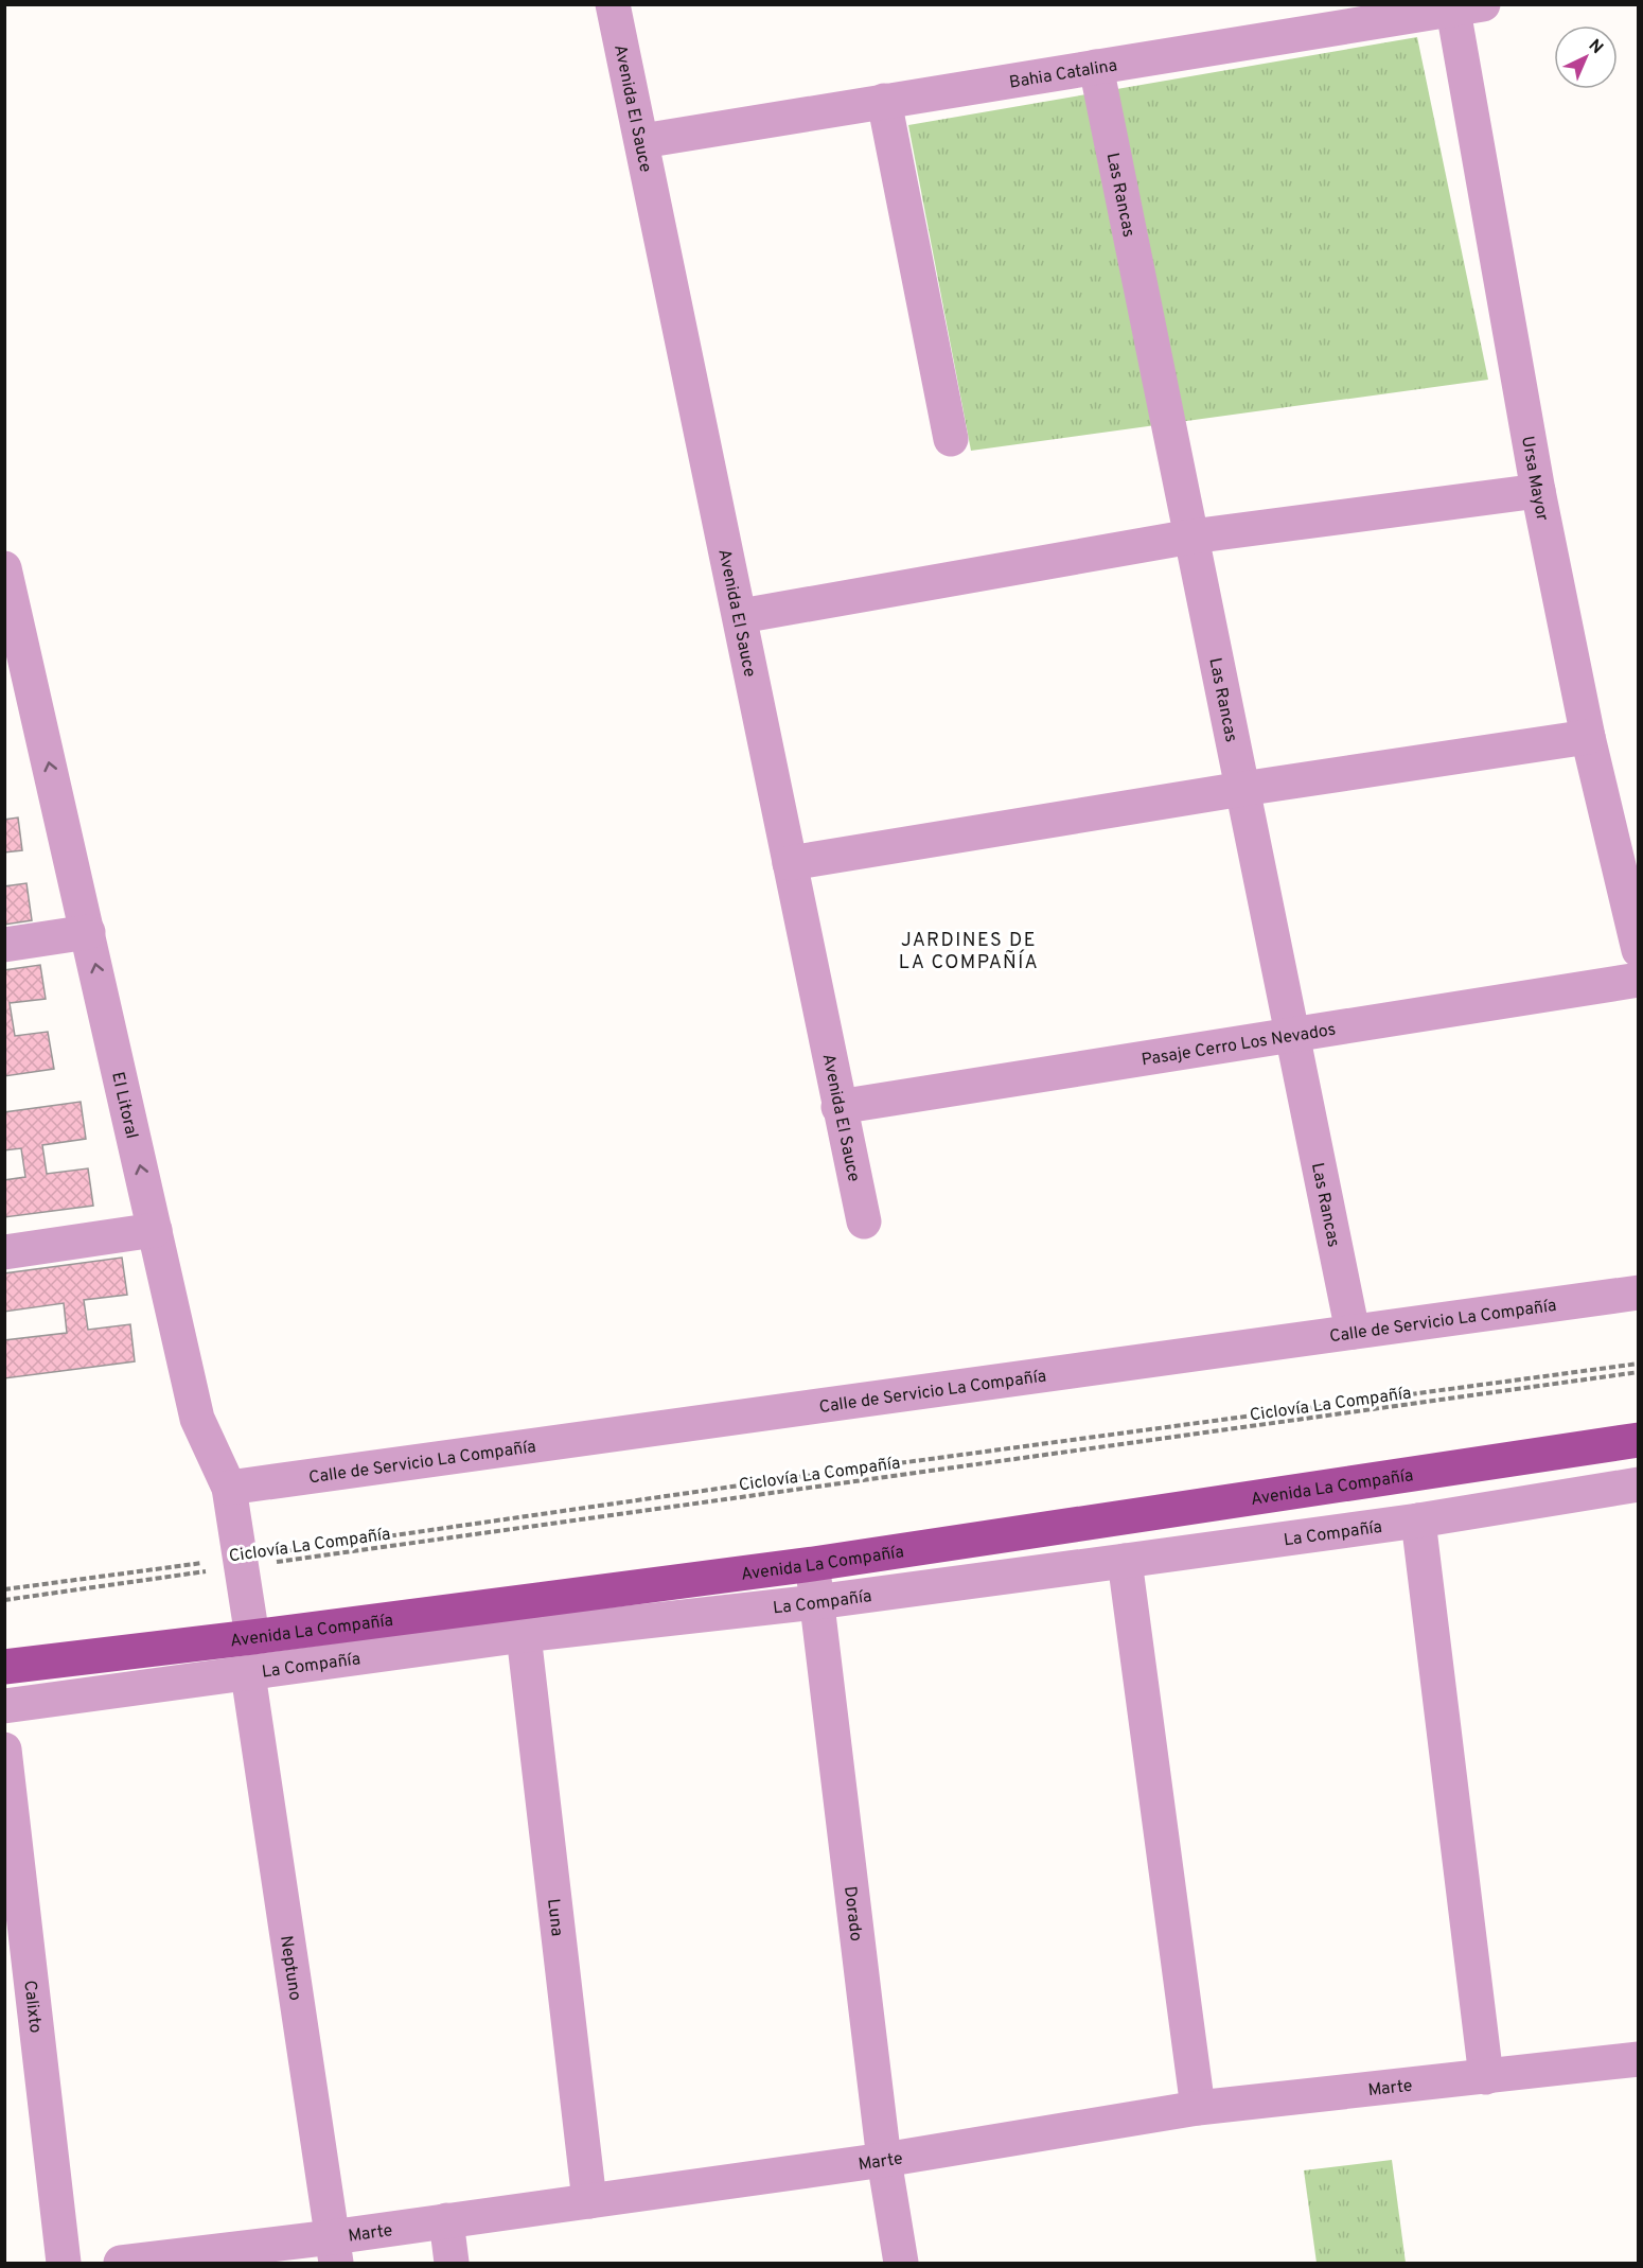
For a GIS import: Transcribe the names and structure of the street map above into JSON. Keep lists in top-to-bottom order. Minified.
{"streets":{"main road":["Avenida La Compañía"],"street":["Bahia Catalina","Avenida El Sauce","Las Rancas","Ursa Mayor","Pasaje Cerro Los Nevados","El Litoral","Calle de Servicio La Compañía","La Compañía","Dorado","Luna","Neptuno","Calixto","Marte"],"path":["Ciclovía La Compañía"]},"crossings":[["Bahia Catalina","Avenida El Sauce"],["Bahia Catalina","Las Rancas"],["Bahia Catalina","Ursa Mayor"],["Avenida El Sauce","Pasaje Cerro Los Nevados"],["Las Rancas","Pasaje Cerro Los Nevados"],["Las Rancas","Calle de Servicio La Compañía"],["El Litoral","Calle de Servicio La Compañía"],["El Litoral","Ciclovía La Compañía"],["El Litoral","Avenida La Compañía"],["Avenida La Compañía","Dorado"],["La Compañía","Dorado"],["La Compañía","Luna"],["La Compañía","Neptuno"],["Dorado","Marte"],["Luna","Marte"],["Neptuno","Marte"]],"one_way":["El Litoral"],"districts":["JARDINES DE LA COMPAÑÍA"],"north":"top right"}
